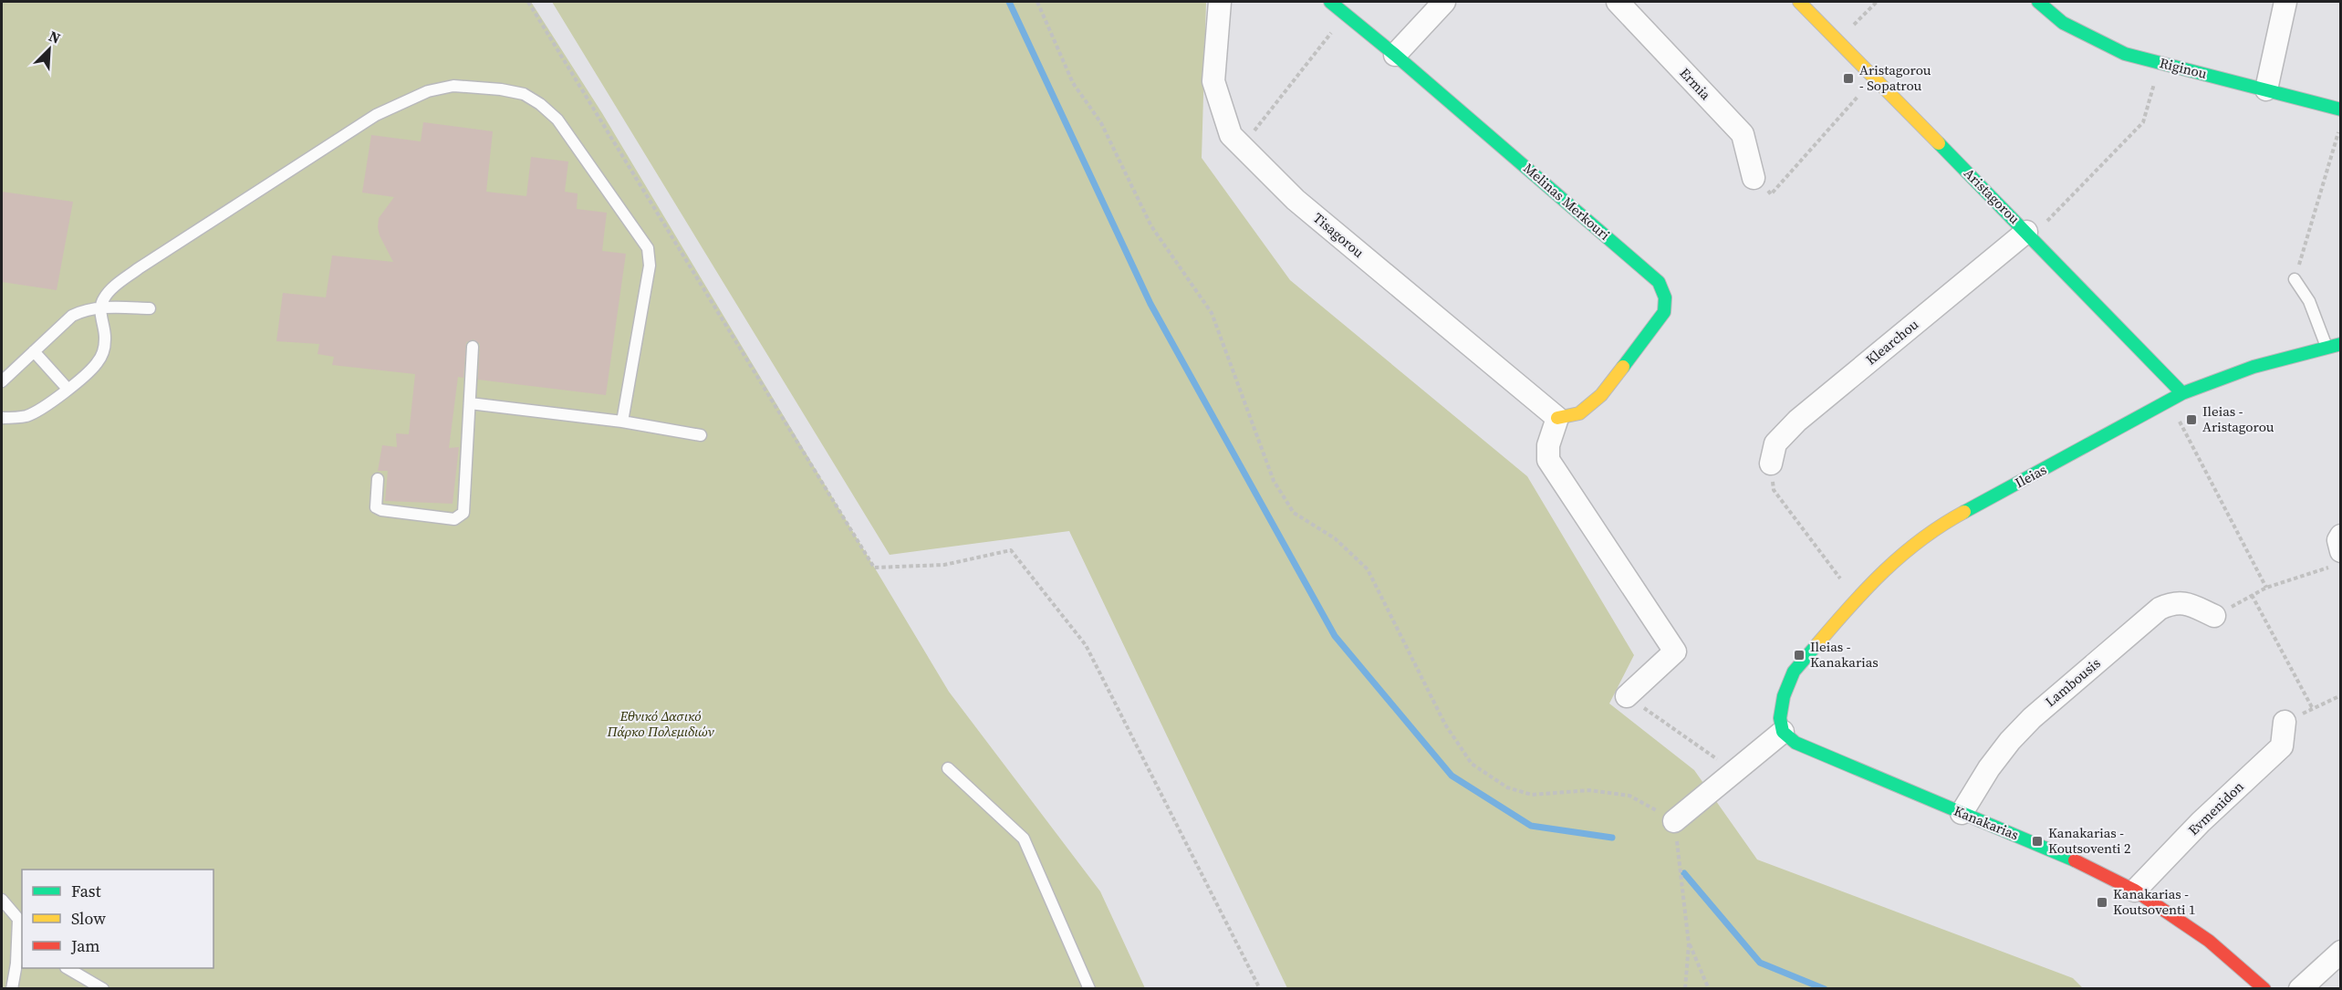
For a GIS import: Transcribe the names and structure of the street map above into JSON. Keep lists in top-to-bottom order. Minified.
{"streets":{"street":["Riginou","Ermia","Aristagorou","Melinas Merkouri","Tisagorou","Klearchou","Ileias","Lambousis","Evmenidon","Kanakarias"]},"crossings":[["Aristagorou","Klearchou"],["Aristagorou","Ileias"],["Melinas Merkouri","Tisagorou"],["Ileias","Kanakarias"],["Lambousis","Kanakarias"],["Evmenidon","Kanakarias"]],"parks":["Εθνικό Δασικό Πάρκο Πολεμιδιών"],"places":{"transit":["Aristagorou - Sopatrou","Ileias - Aristagorou","Ileias - Kanakarias","Kanakarias - Koutsoventi 2","Kanakarias - Koutsoventi 1"]},"legend":["Fast","Slow","Jam"],"north":"top right"}
